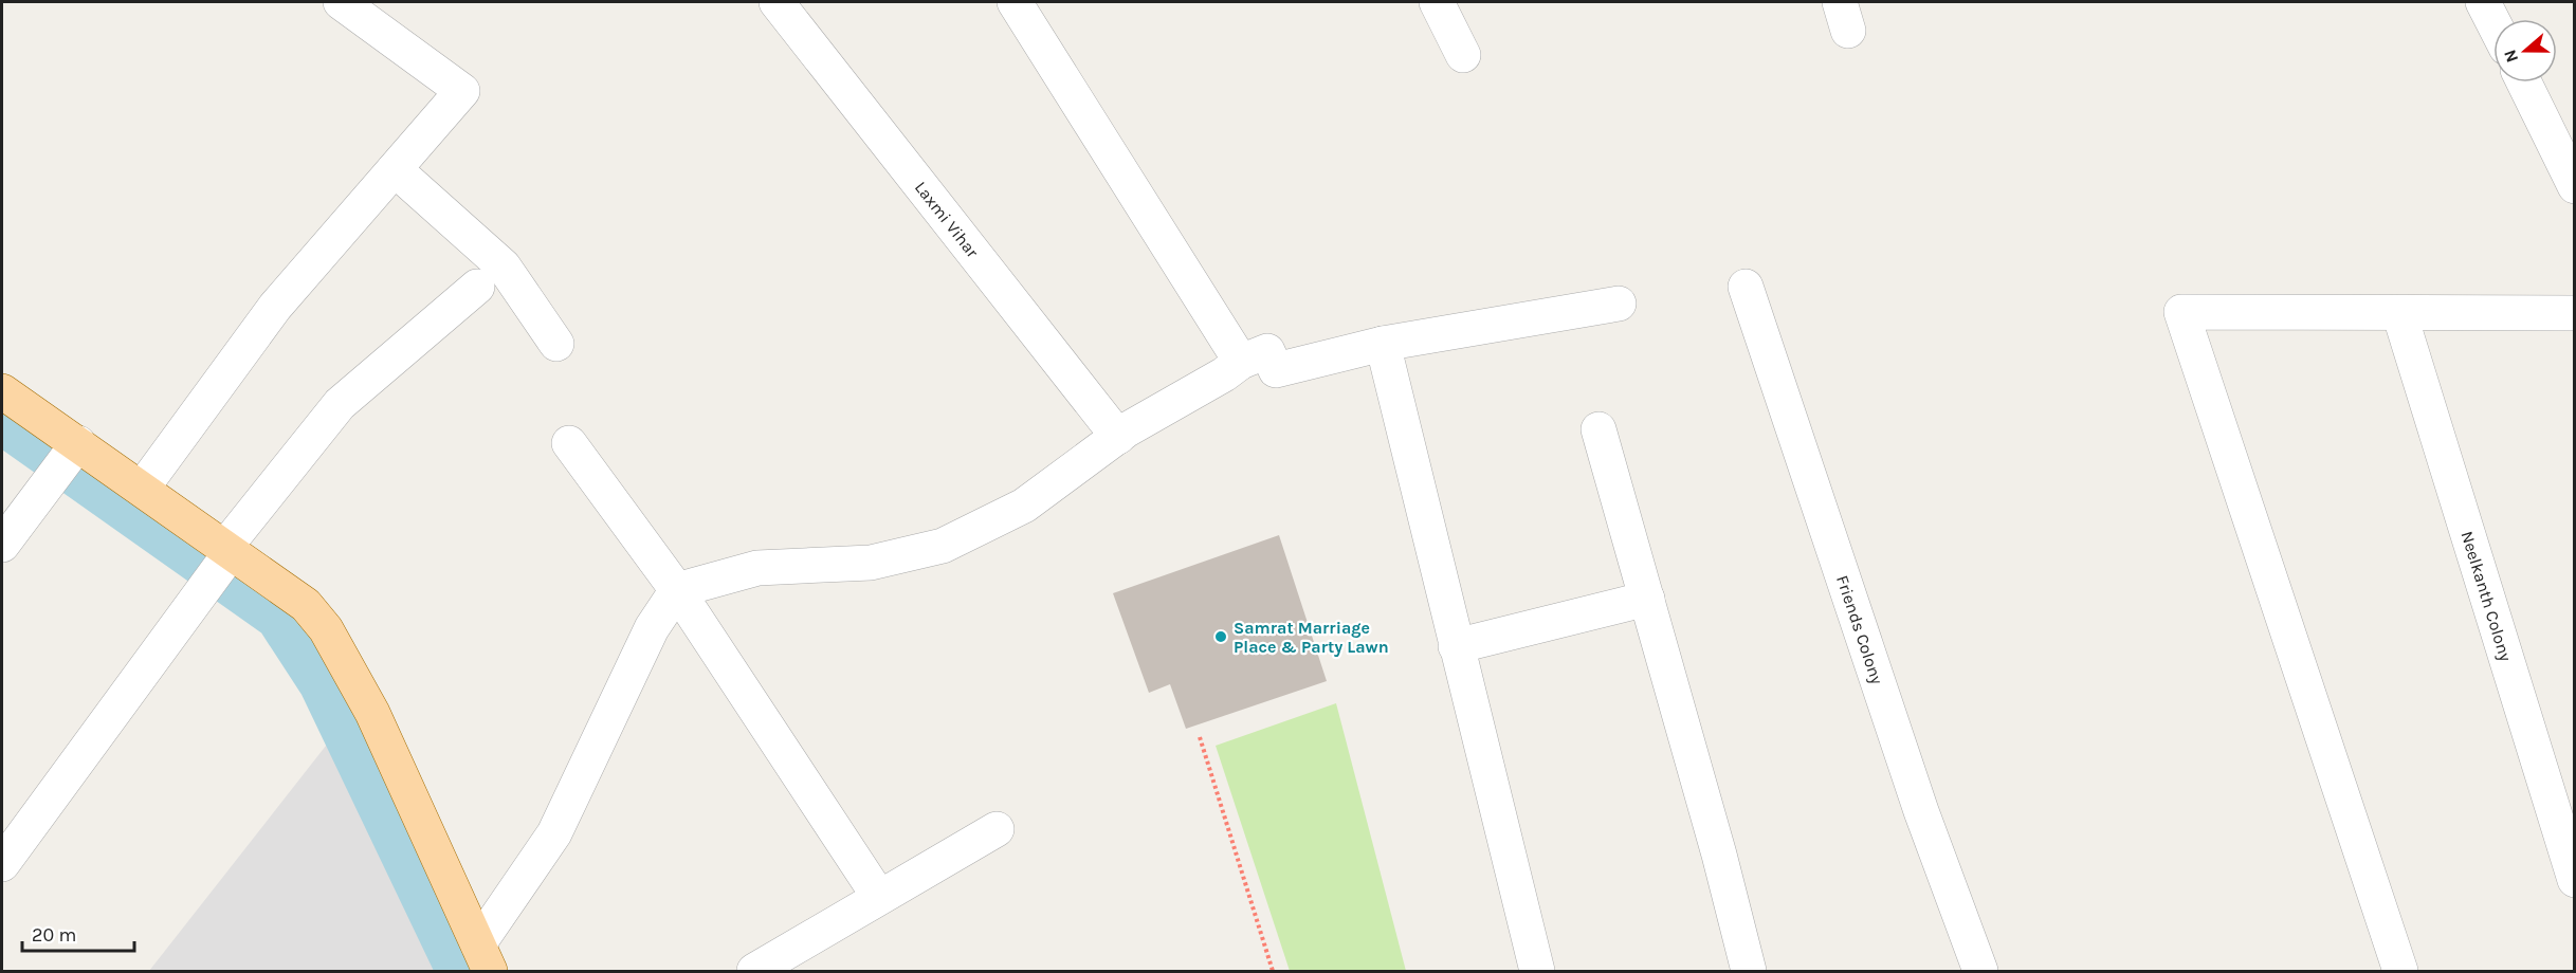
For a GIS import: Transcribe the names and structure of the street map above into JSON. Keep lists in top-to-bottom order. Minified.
{"streets":{"street":["Laxmi Vihar","Neelkanth Colony","Friends Colony"]},"places":["Samrat Marriage Place & Party Lawn"],"scale_bar":"20 m","north":"left"}
